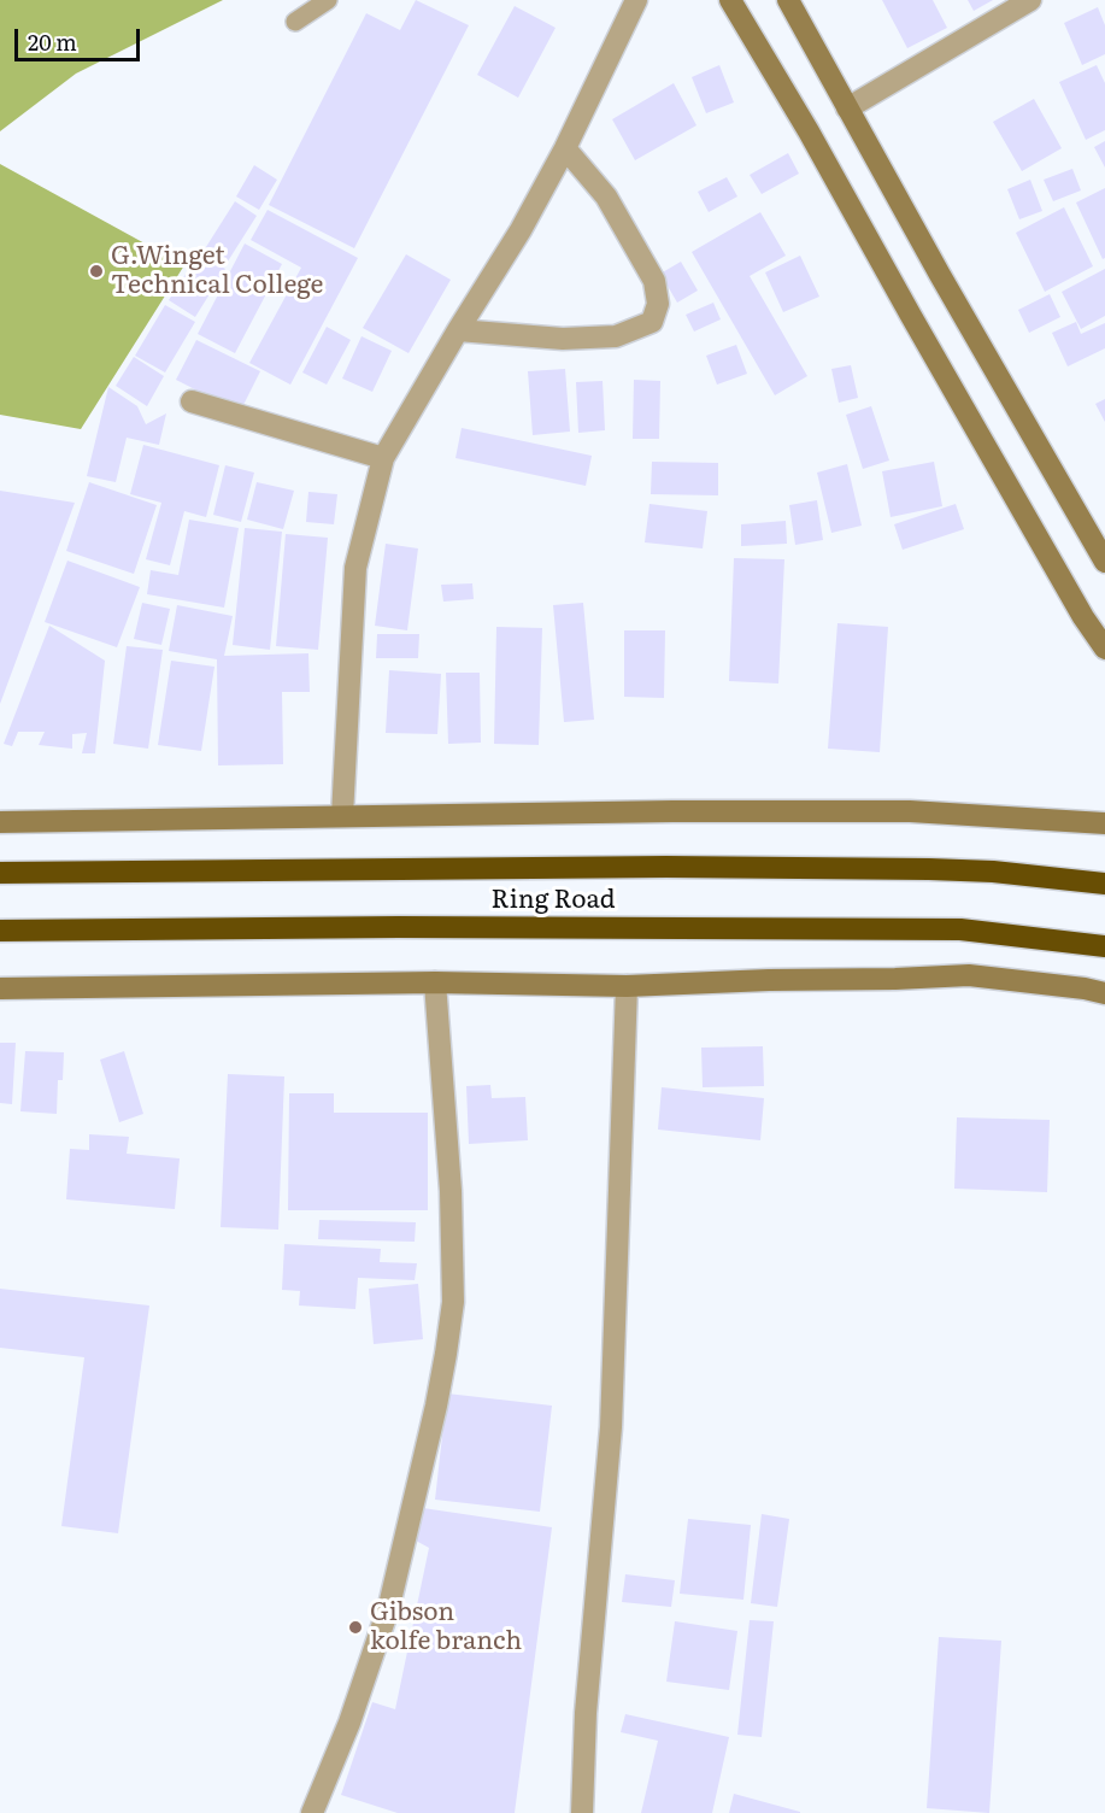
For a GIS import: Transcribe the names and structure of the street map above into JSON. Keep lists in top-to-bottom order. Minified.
{"streets":{"highway":["Ring Road"]},"places":["G.Winget Technical College","Gibson kolfe branch"],"scale_bar":"20 m"}
